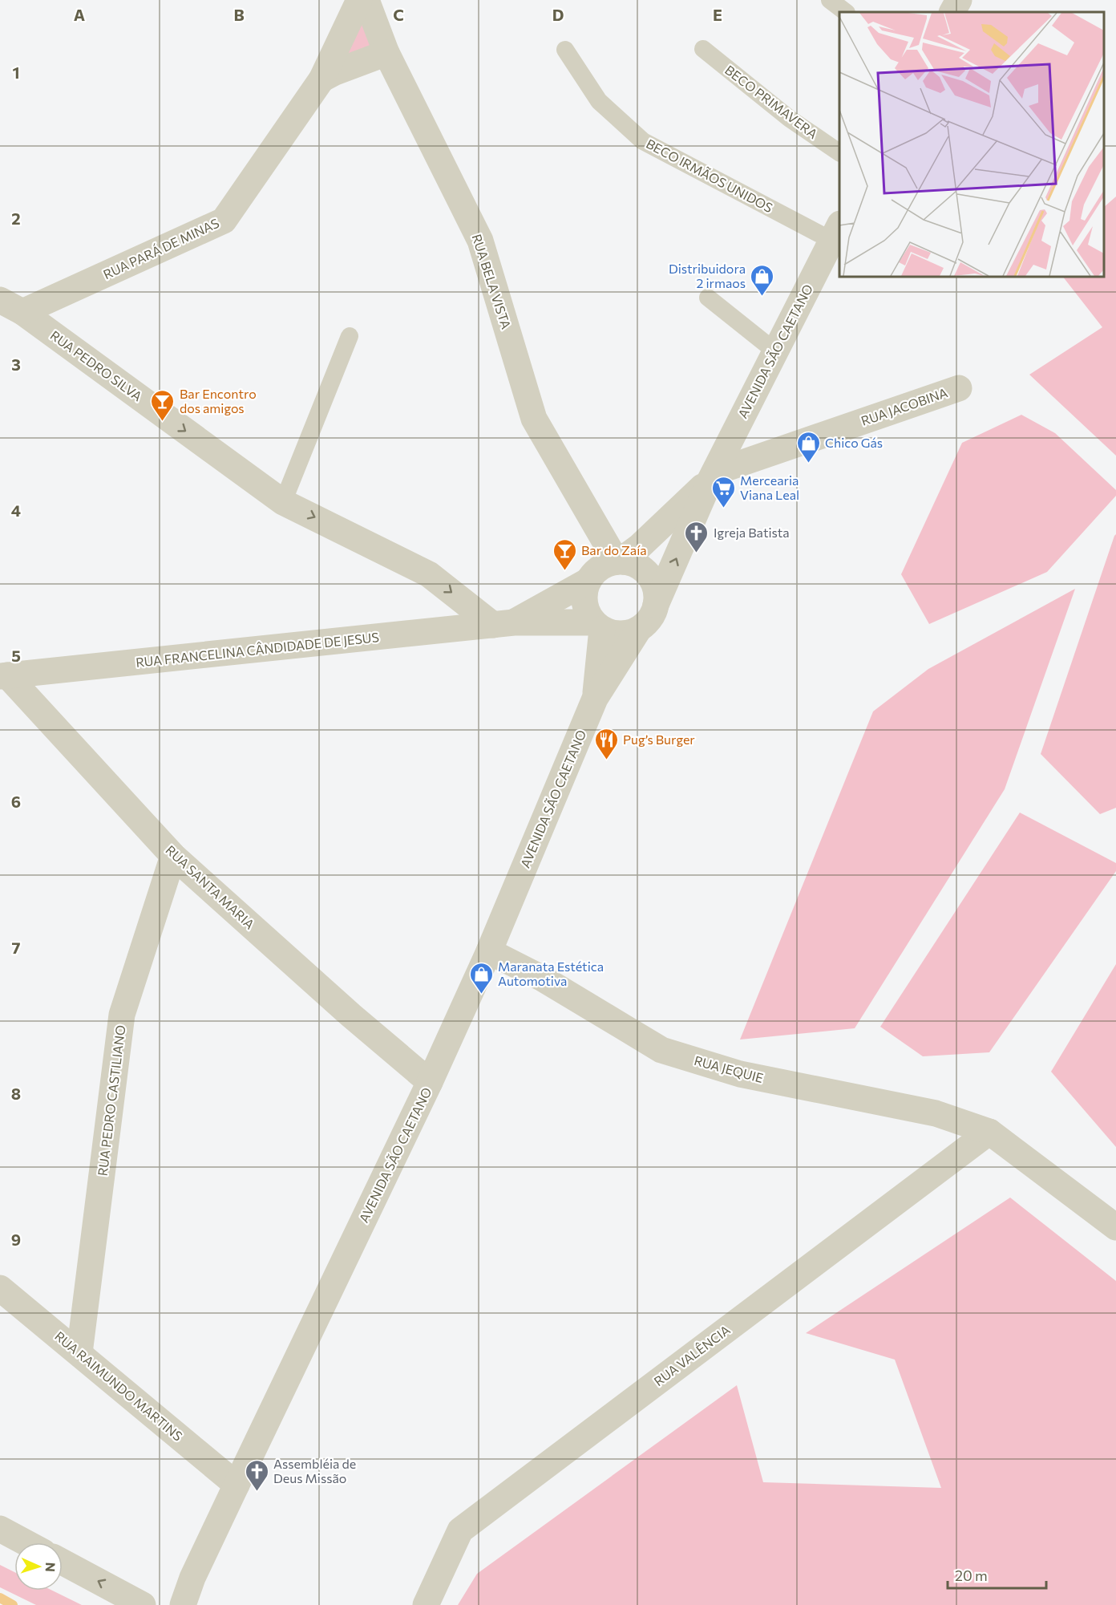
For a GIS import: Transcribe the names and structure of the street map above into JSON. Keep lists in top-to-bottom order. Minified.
{"streets":{"street":["RUA PARÁ DE MINAS","RUA BELA VISTA","AVENIDA SÃO CAETANO","RUA PEDRO SILVA","RUA JACOBINA","RUA FRANCELINA CÂNDIDADE DE JESUS","RUA SANTA MARIA","RUA JEQUIE","RUA PEDRO CASTILIANO","RUA VALÊNCIA","RUA RAIMUNDO MARTINS"],"lane":["BECO PRIMAVERA","BECO IRMÃOS UNIDOS"]},"crossings":[["BECO IRMÃOS UNIDOS","AVENIDA SÃO CAETANO"],["RUA PARÁ DE MINAS","RUA BELA VISTA"],["RUA PARÁ DE MINAS","RUA PEDRO SILVA"],["RUA BELA VISTA","AVENIDA SÃO CAETANO"],["RUA BELA VISTA","RUA FRANCELINA CÂNDIDADE DE JESUS"],["AVENIDA SÃO CAETANO","RUA JACOBINA"],["AVENIDA SÃO CAETANO","RUA FRANCELINA CÂNDIDADE DE JESUS"],["AVENIDA SÃO CAETANO","RUA SANTA MARIA"],["AVENIDA SÃO CAETANO","RUA JEQUIE"],["AVENIDA SÃO CAETANO","RUA RAIMUNDO MARTINS"],["RUA PEDRO SILVA","RUA FRANCELINA CÂNDIDADE DE JESUS"],["RUA FRANCELINA CÂNDIDADE DE JESUS","RUA SANTA MARIA"],["RUA SANTA MARIA","RUA PEDRO CASTILIANO"],["RUA JEQUIE","RUA VALÊNCIA"],["RUA PEDRO CASTILIANO","RUA RAIMUNDO MARTINS"]],"one_way":["RUA PEDRO SILVA"],"places":{"shop":["Distribuidora 2 irmaos","Chico Gás","Maranata Estética Automotiva"],"bar":["Bar Encontro dos amigos","Bar do Zaía"],"supermarket":["Mercearia Viana Leal"],"church":["Igreja Batista","Assembléia de Deus Missão"],"restaurant":["Pug’s Burger"]},"scale_bar":"20 m","north":"right","grid":{"columns":["A","B","C","D","E"],"rows":["1","2","3","4","5","6","7","8","9"]}}
